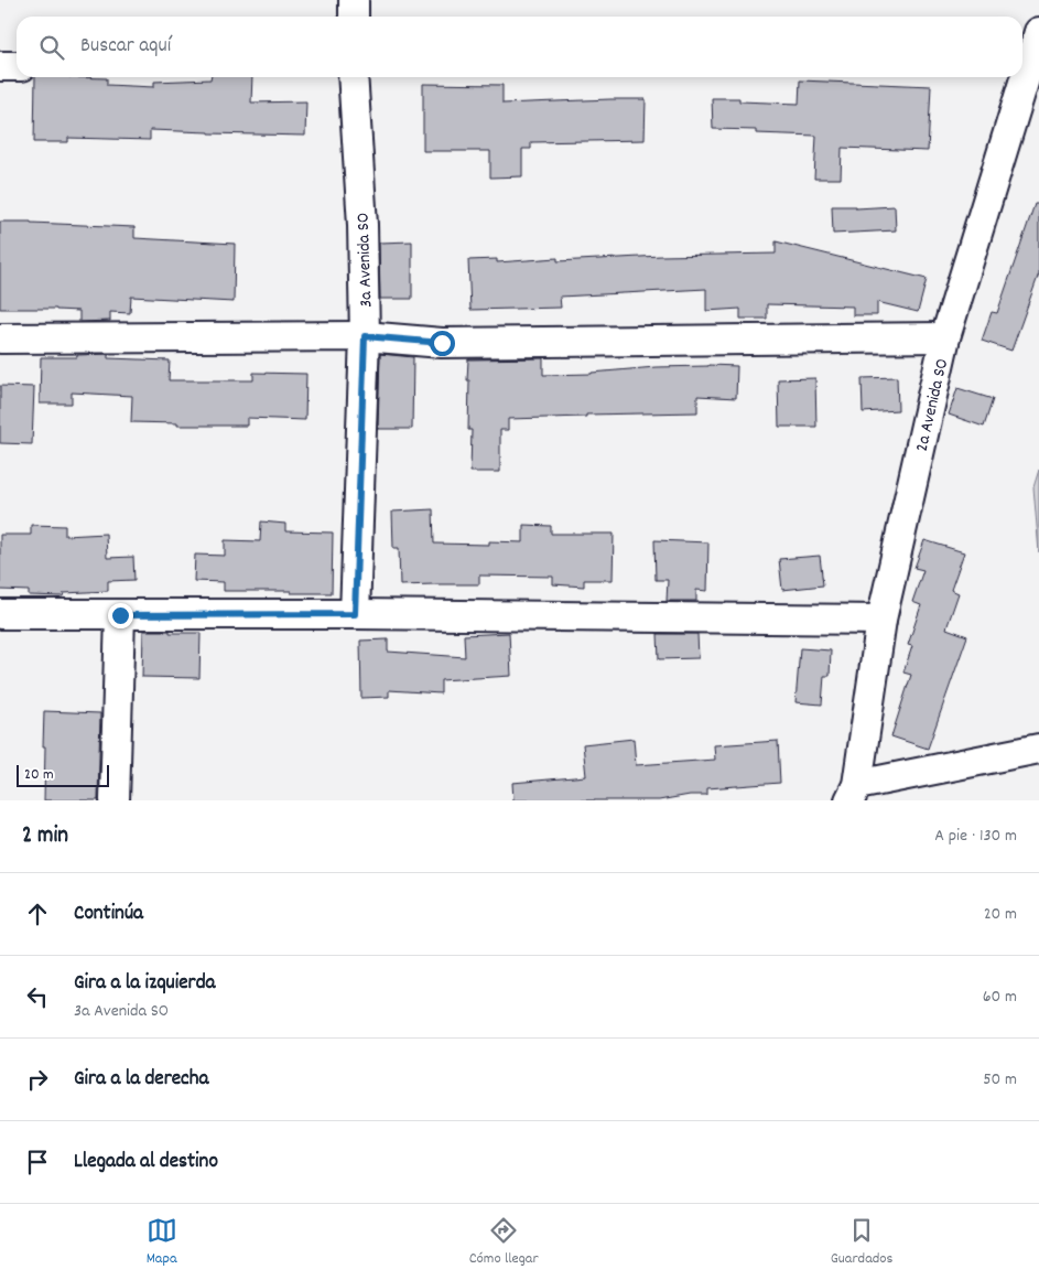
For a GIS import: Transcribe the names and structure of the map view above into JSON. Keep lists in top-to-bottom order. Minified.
{"streets":{"street":["3a Avenida SO","2a Avenida SO"]},"scale_bar":"20 m","page":{"search":"Buscar aquí","scale":"20 m","heading":["2 min","A pie · 130 m"],"list":[["Continúa","20 m"],["Gira a la izquierda","3a Avenida SO","60 m"],["Gira a la derecha","50 m"],"Llegada al destino"],"nav":["Mapa","Cómo llegar","Guardados"]}}
